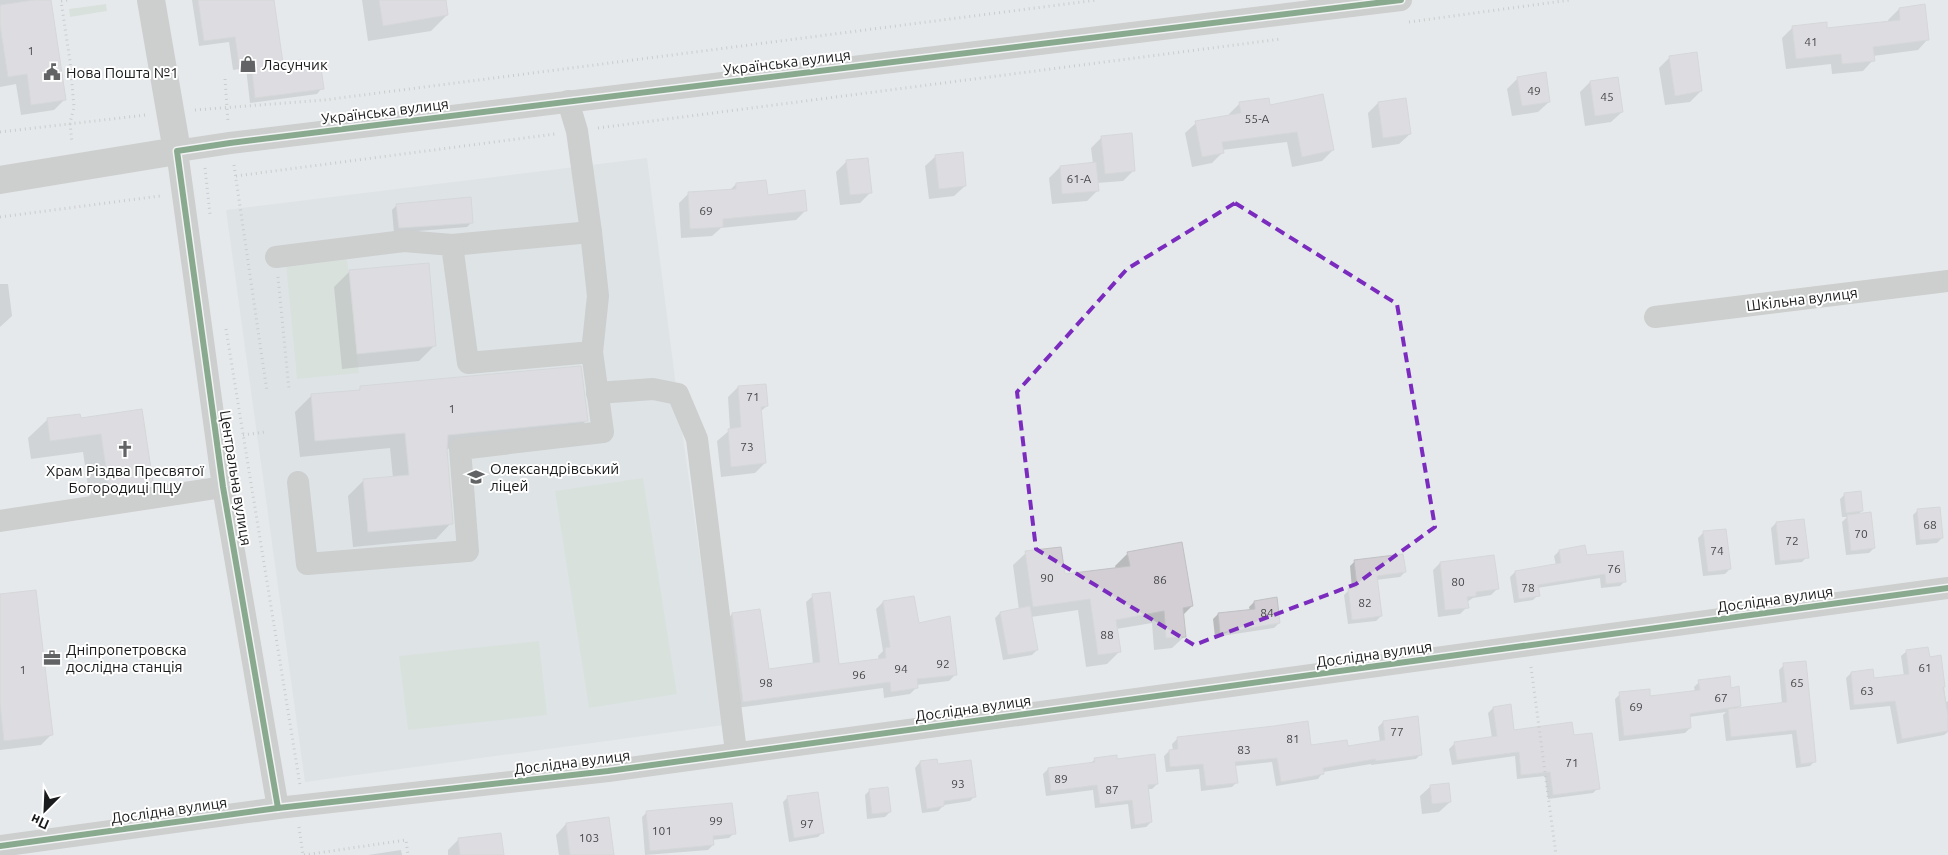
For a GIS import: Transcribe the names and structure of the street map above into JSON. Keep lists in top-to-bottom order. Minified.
{"streets":{"main road":["Українська вулиця","Центральна вулиця"],"street":["Шкільна вулиця","Дослідна вулиця"]},"crossings":[["Українська вулиця","Центральна вулиця"],["Центральна вулиця","Дослідна вулиця"]],"places":{"shop":["Ласунчик"],"public building":["Нова Пошта №1"],"church":["Храм Різдва Пресвятої Богородиці ПЦУ"],"school or university":["Олександрівський ліцей"],"office":["Дніпропетровска дослідна станція"]},"house_numbers":["41","1","49","45","55-А","61-А","69","71","1","73","68","70","72","74","76","90","86","80","78","82","84","88","92","61","94","1","96","98","65","63","67","69","77","81","83","71","89","93","87","99","97","101","103"],"north":"bottom left"}
